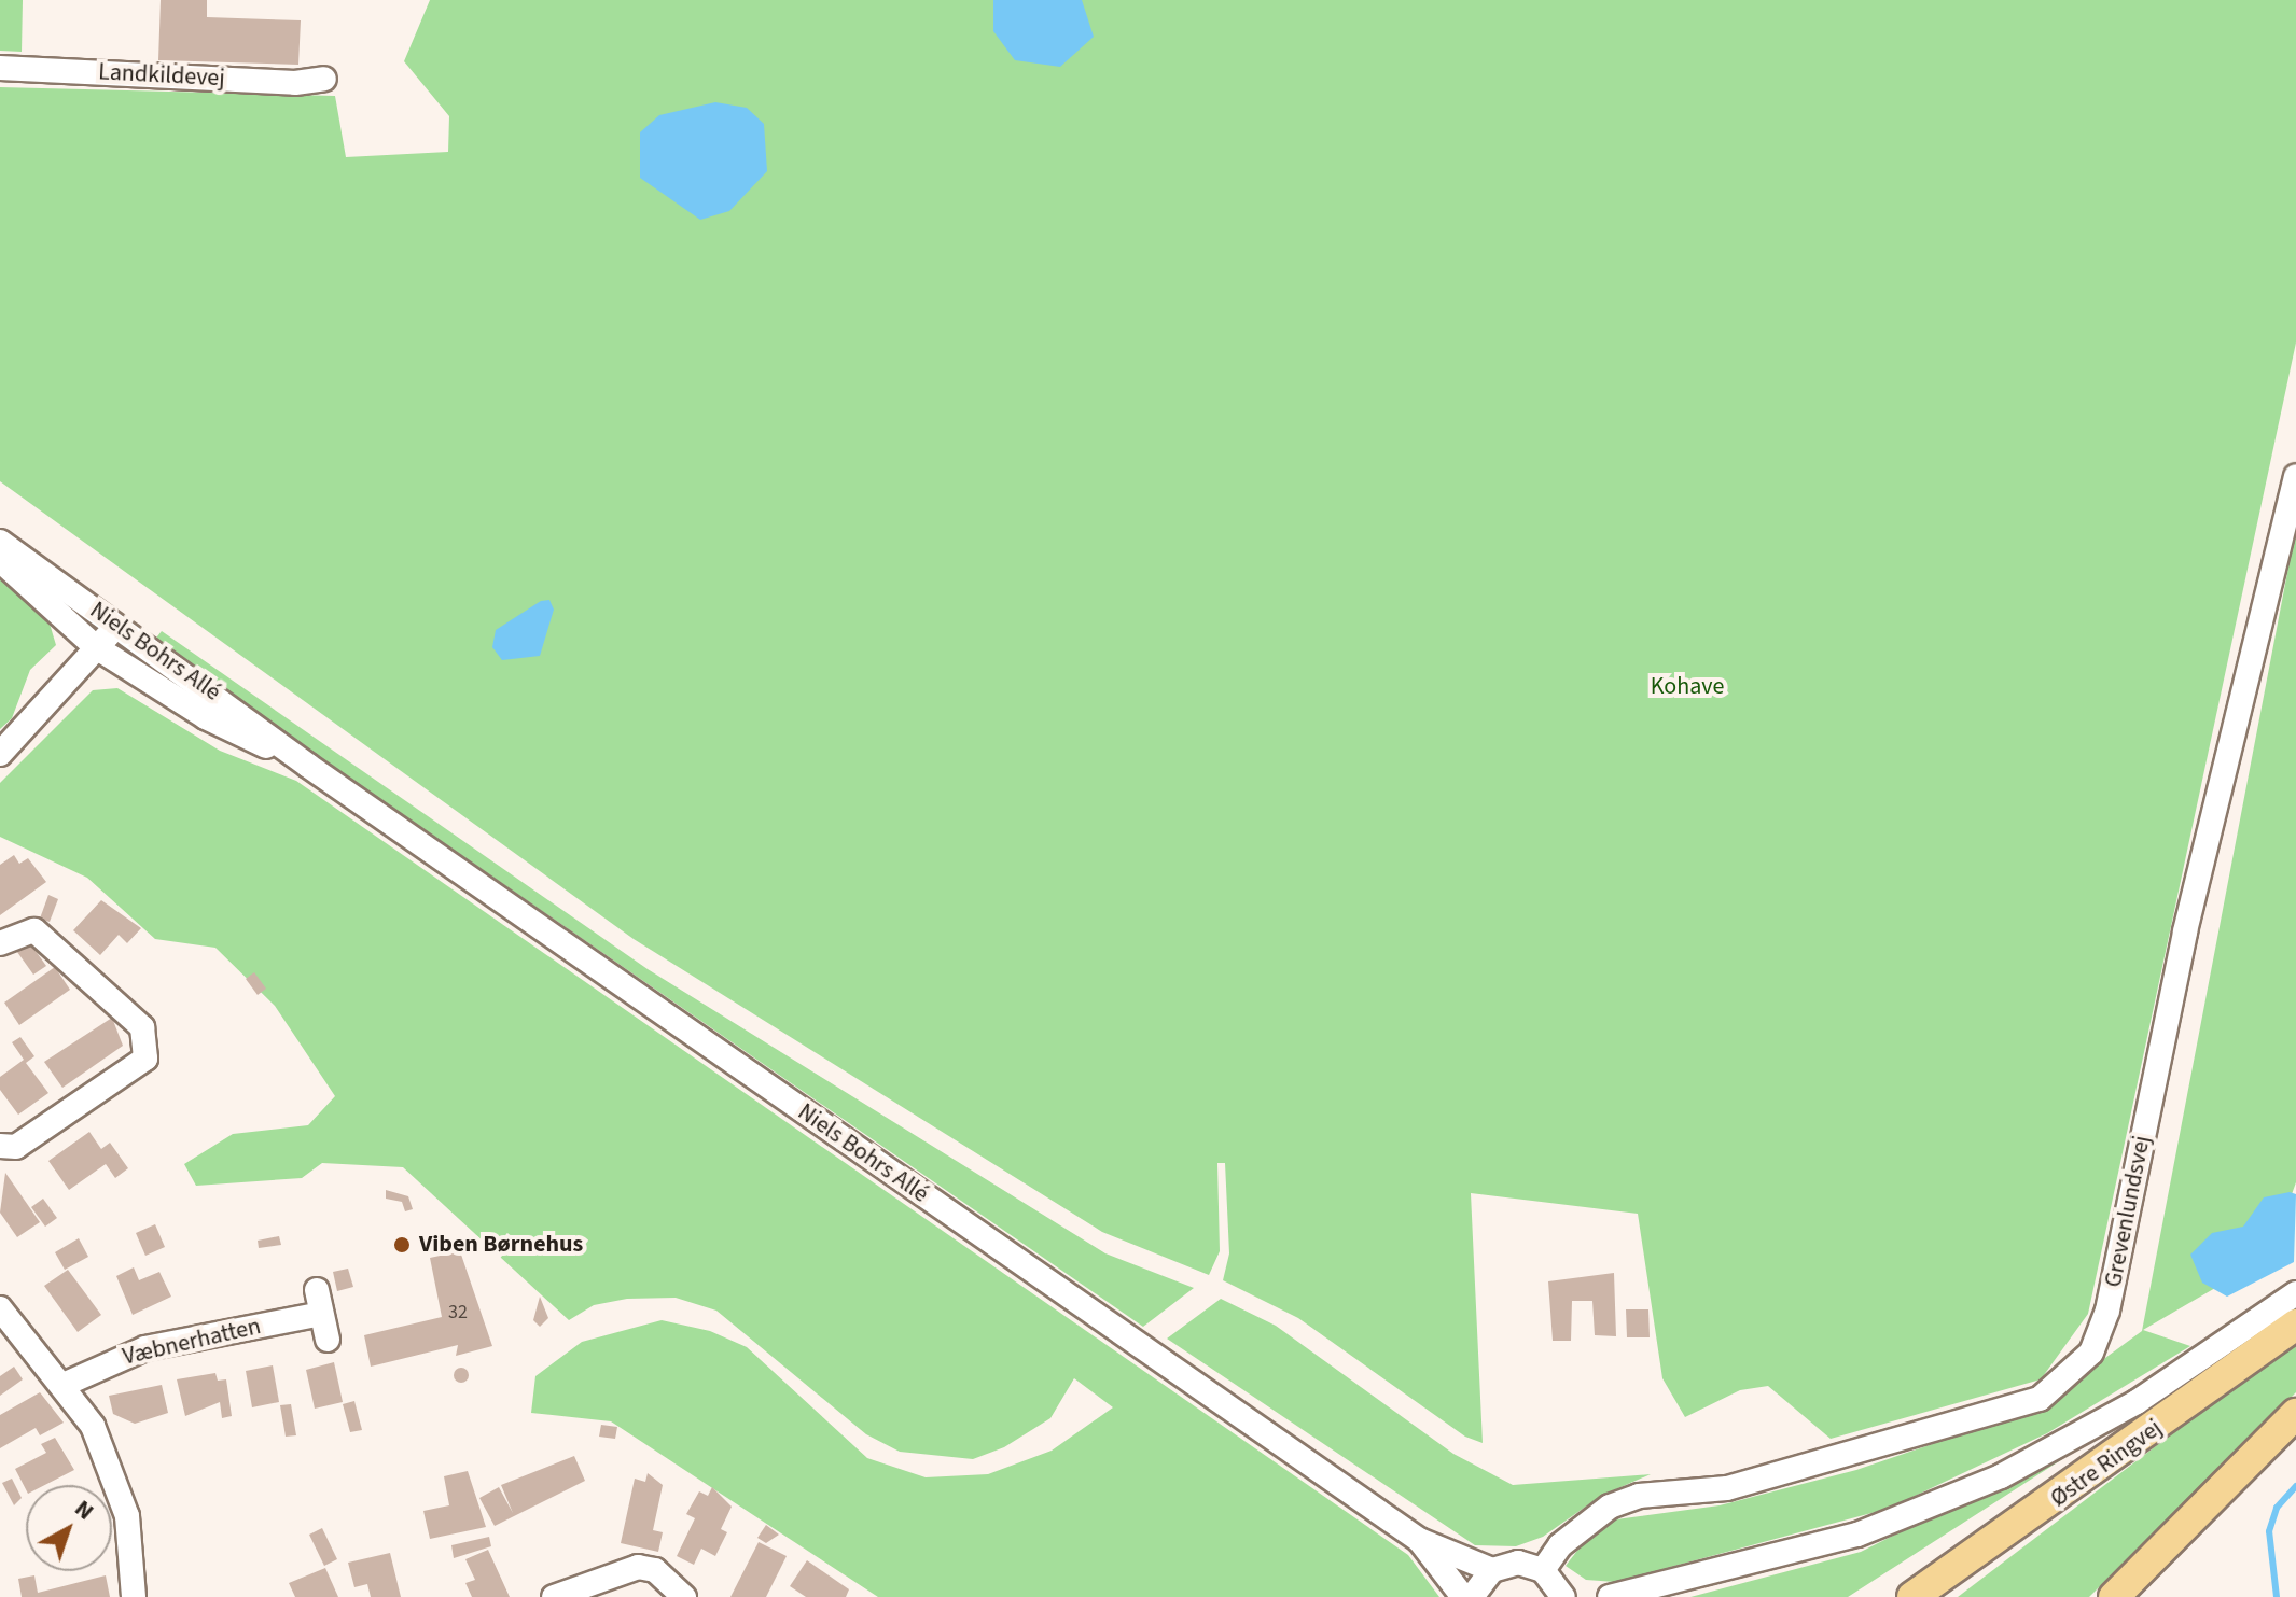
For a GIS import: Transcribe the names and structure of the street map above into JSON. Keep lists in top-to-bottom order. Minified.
{"streets":{"main road":["Østre Ringvej"],"street":["Landkildevej","Niels Bohrs Allé","Grevenlundsvej","Væbnerhatten"]},"parks":["Kohave"],"places":["Viben Børnehus"],"house_numbers":["32"],"north":"top right"}
